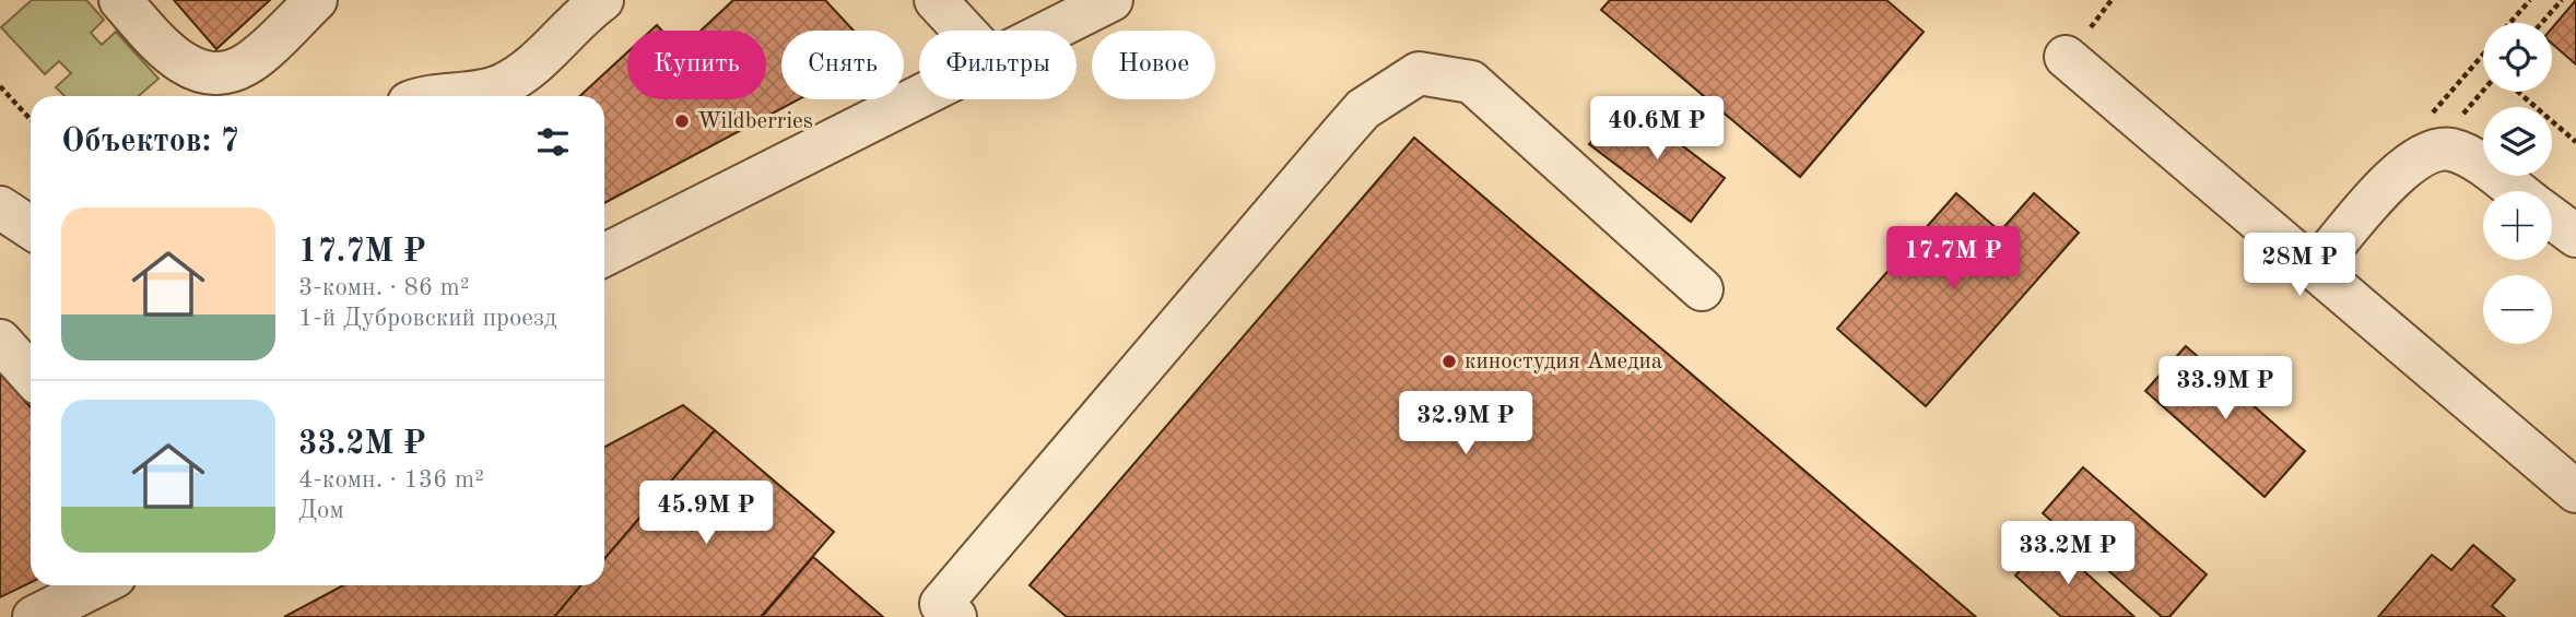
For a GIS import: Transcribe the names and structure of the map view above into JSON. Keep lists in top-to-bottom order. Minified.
{"places":["Wildberries","киностудия Амедиа"],"page":{"map_buttons":["+","−"],"chip":["Купить","Снять","Фильтры","Новое"],"price":["40.6M ₽","17.7M ₽","28M ₽","33.9M ₽","32.9M ₽","45.9M ₽","33.2M ₽"],"heading":"Объектов: 7","list":[{"name":"17.7M ₽","note":"3-комн. · 86 m² · 1-й Дубровский проезд"},{"name":"33.2M ₽","note":"4-комн. · 136 m² · Дом"}]}}
